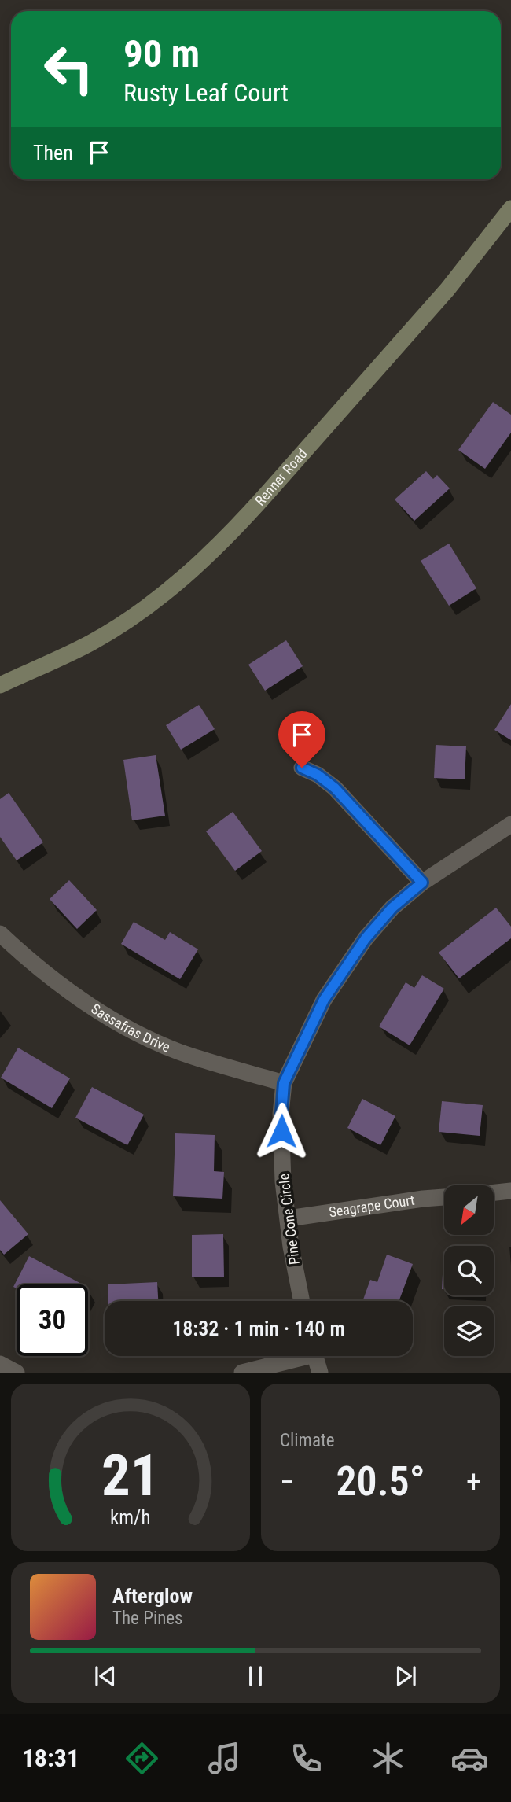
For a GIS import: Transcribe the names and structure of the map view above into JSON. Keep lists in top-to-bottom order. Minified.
{"streets":{"street":["Renner Road","Sassafras Drive","Seagrape Court","Pine Cone Circle"]},"crossings":[["Sassafras Drive","Pine Cone Circle"],["Seagrape Court","Pine Cone Circle"]],"north":"bottom left","page":{"turn":["90 m","Rusty Leaf Court"],"then":"Then","limit":"30","trip":"18:32 · 1 min · 140 m","tile":"Climate","heat":["−","20.5°","+"],"song":["Afterglow","The Pines"],"tabs":"18:31","gauge":["21","km/h"]}}
